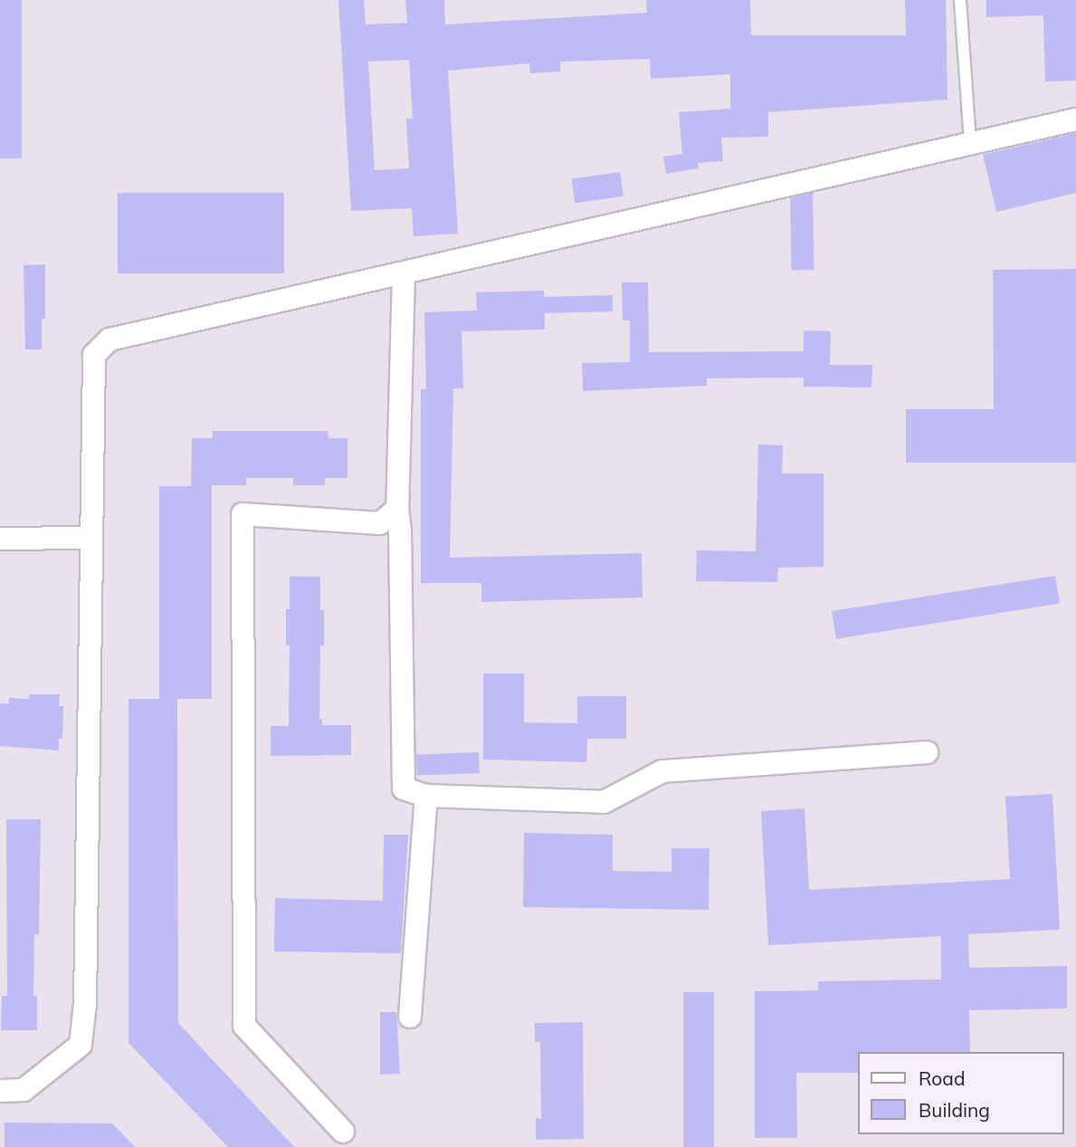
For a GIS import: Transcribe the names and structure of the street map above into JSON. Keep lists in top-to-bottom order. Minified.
{"legend":["Road","Building"]}
